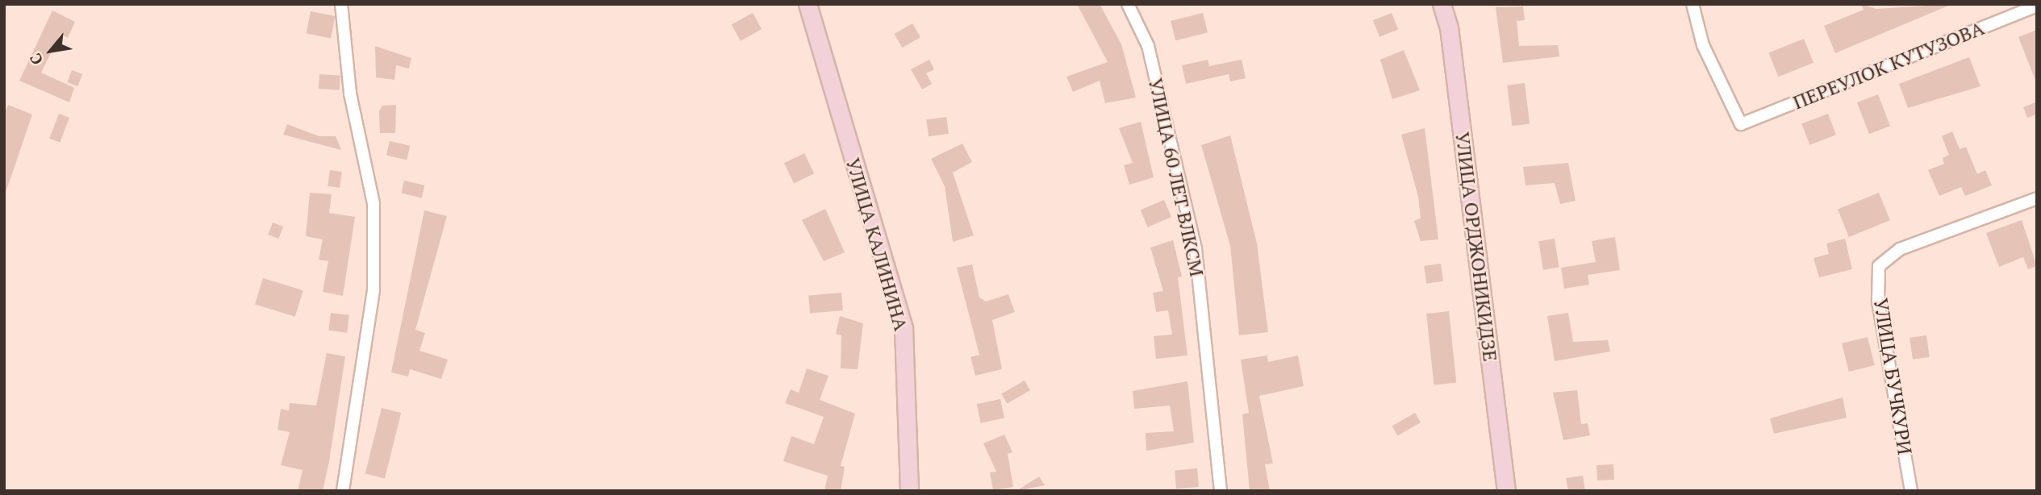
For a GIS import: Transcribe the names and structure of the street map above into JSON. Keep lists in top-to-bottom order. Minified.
{"streets":{"street":["ПЕРЕУЛОК КУТУЗОВА","УЛИЦА 60 ЛЕТ ВЛКСМ","УЛИЦА КАЛИНИНА","УЛИЦА ОРДЖОНИКИДЗЕ","УЛИЦА БУЧКУРИ"]},"north":"bottom left"}
